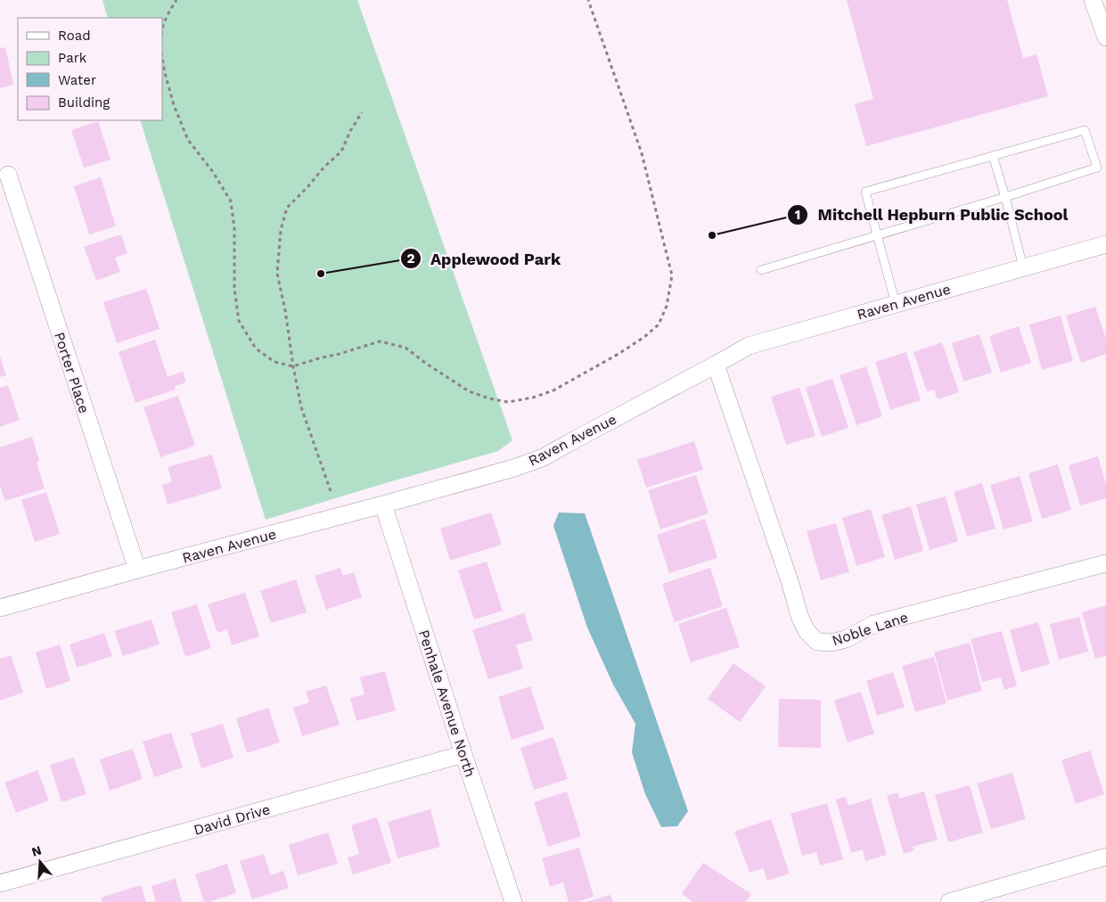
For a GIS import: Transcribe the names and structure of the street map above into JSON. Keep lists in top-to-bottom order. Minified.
{"streets":{"street":["Raven Avenue","Porter Place","Noble Lane","Penhale Avenue North","David Drive"]},"crossings":[["Raven Avenue","Porter Place"],["Raven Avenue","Noble Lane"],["Raven Avenue","Penhale Avenue North"],["Penhale Avenue North","David Drive"]],"places":["Mitchell Hepburn Public School","Applewood Park"],"legend":["Road","Park","Water","Building"],"north":"top"}
